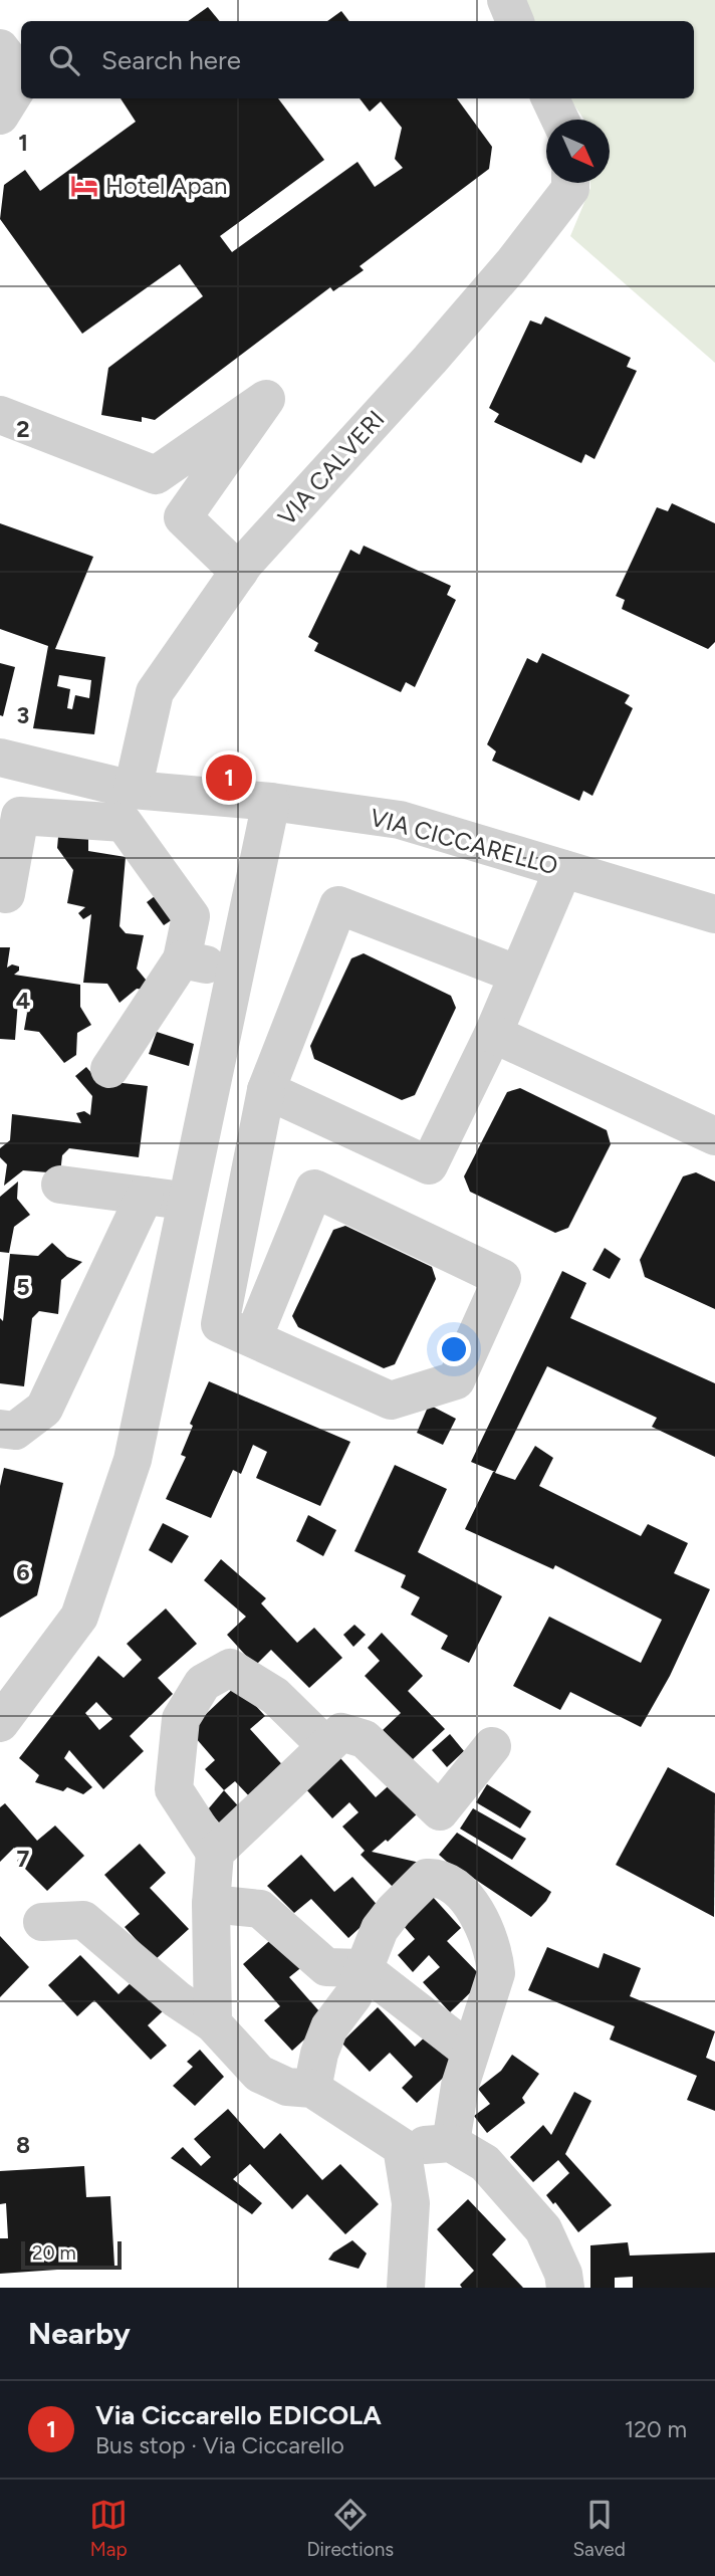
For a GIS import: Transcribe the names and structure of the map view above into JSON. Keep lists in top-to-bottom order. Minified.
{"streets":{"street":["VIA CALVERI","VIA CICCARELLO"]},"crossings":[["VIA CALVERI","VIA CICCARELLO"]],"places":{"hotel":["Hotel Apan"]},"scale_bar":"20 m","north":"bottom right","page":{"search":"Search here","pins":"1","scale":"20 m","heading":"Nearby","list":[{"mark":"1","name":"Via Ciccarello EDICOLA","note":"Bus stop · Via Ciccarello","value":"120 m"}],"nav":["Map","Directions","Saved"]},"grid":{"rows":["1","2","3","4","5","6","7","8"]}}
